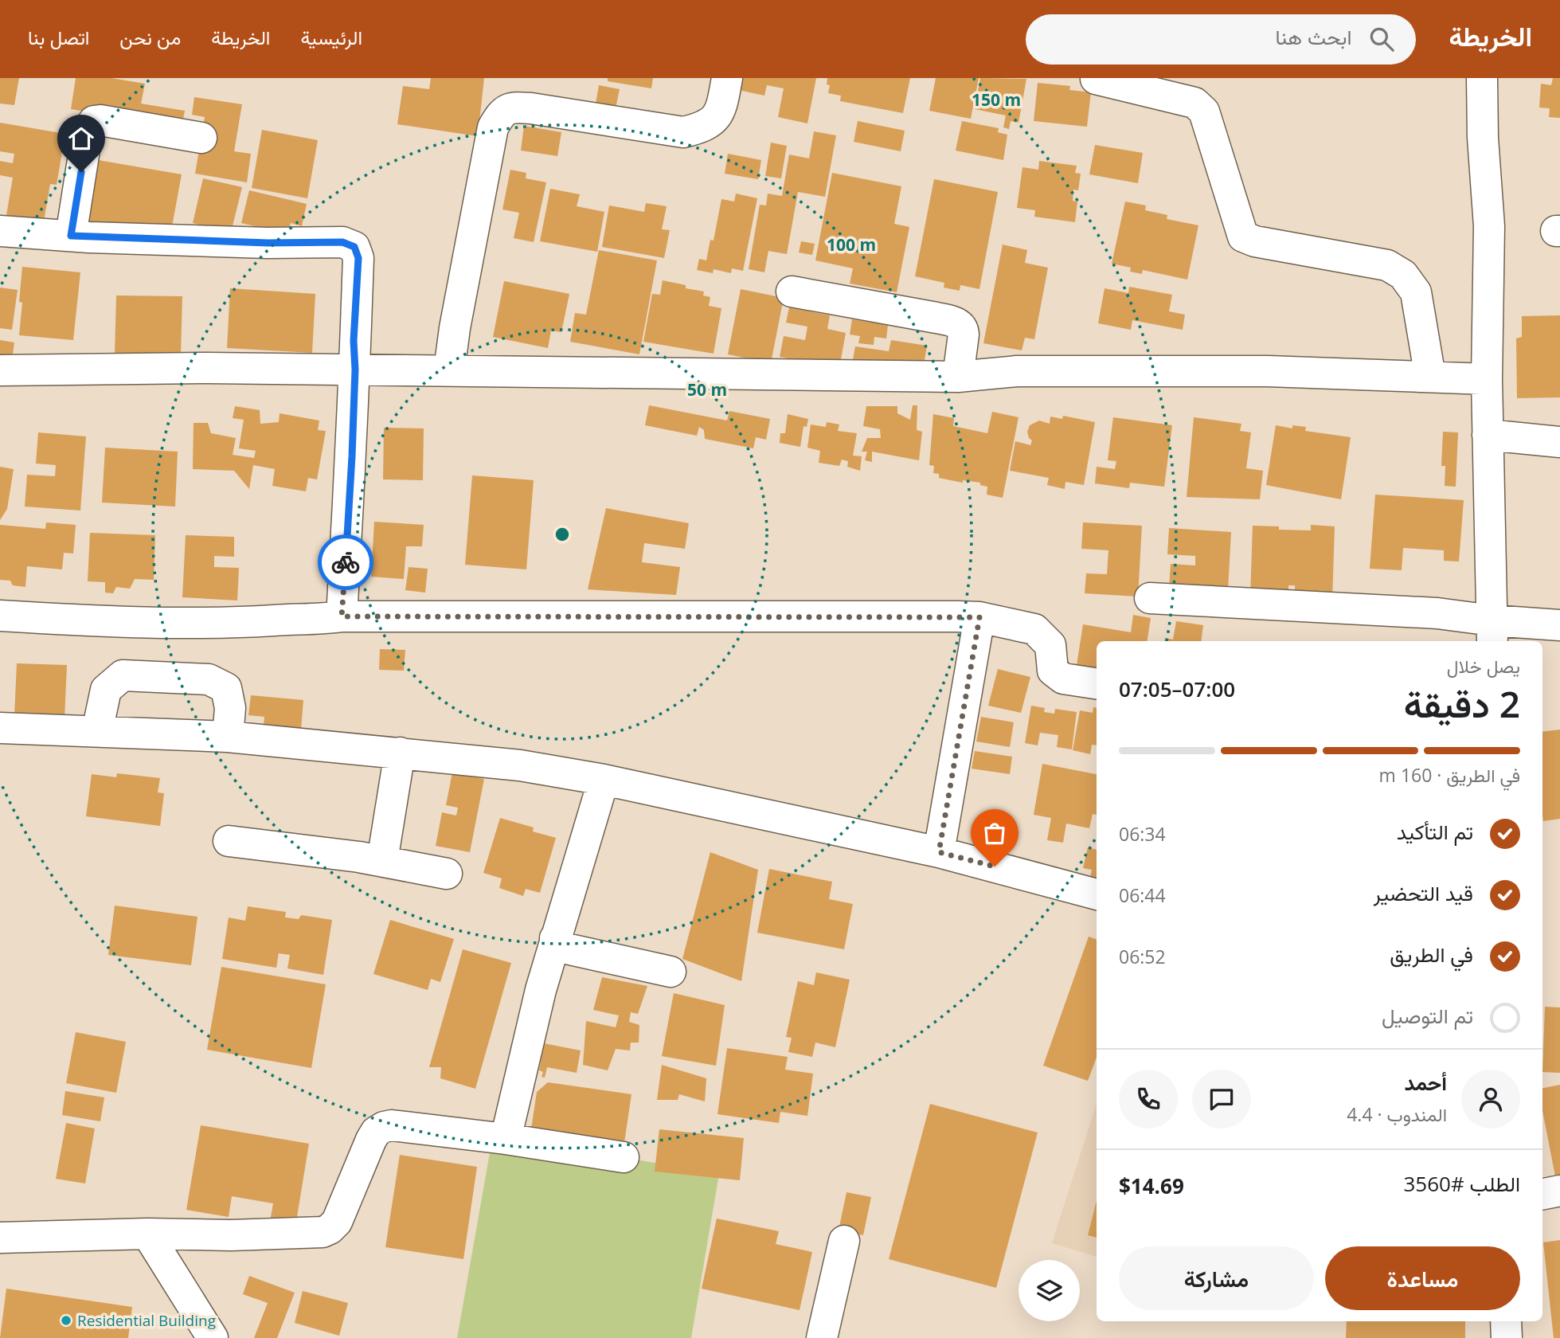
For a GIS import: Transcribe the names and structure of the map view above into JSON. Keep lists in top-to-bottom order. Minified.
{"places":["Residential Building"],"page":{"header":"الخريطة","search":"ابحث هنا","nav":["الرئيسية","الخريطة","من نحن","اتصل بنا"],"heading":["2 دقيقة","يصل خلال","07:00–07:05"],"panel":["أحمد","المندوب · 4.4","الطلب #3560","$14.69"],"bar":"في الطريق · 160 m","list":[["تم التأكيد","06:34"],["قيد التحضير","06:44"],["في الطريق","06:52"],"تم التوصيل"],"buttons":["مساعدة","مشاركة"]},"rings":["150 m","100 m","50 m"]}
